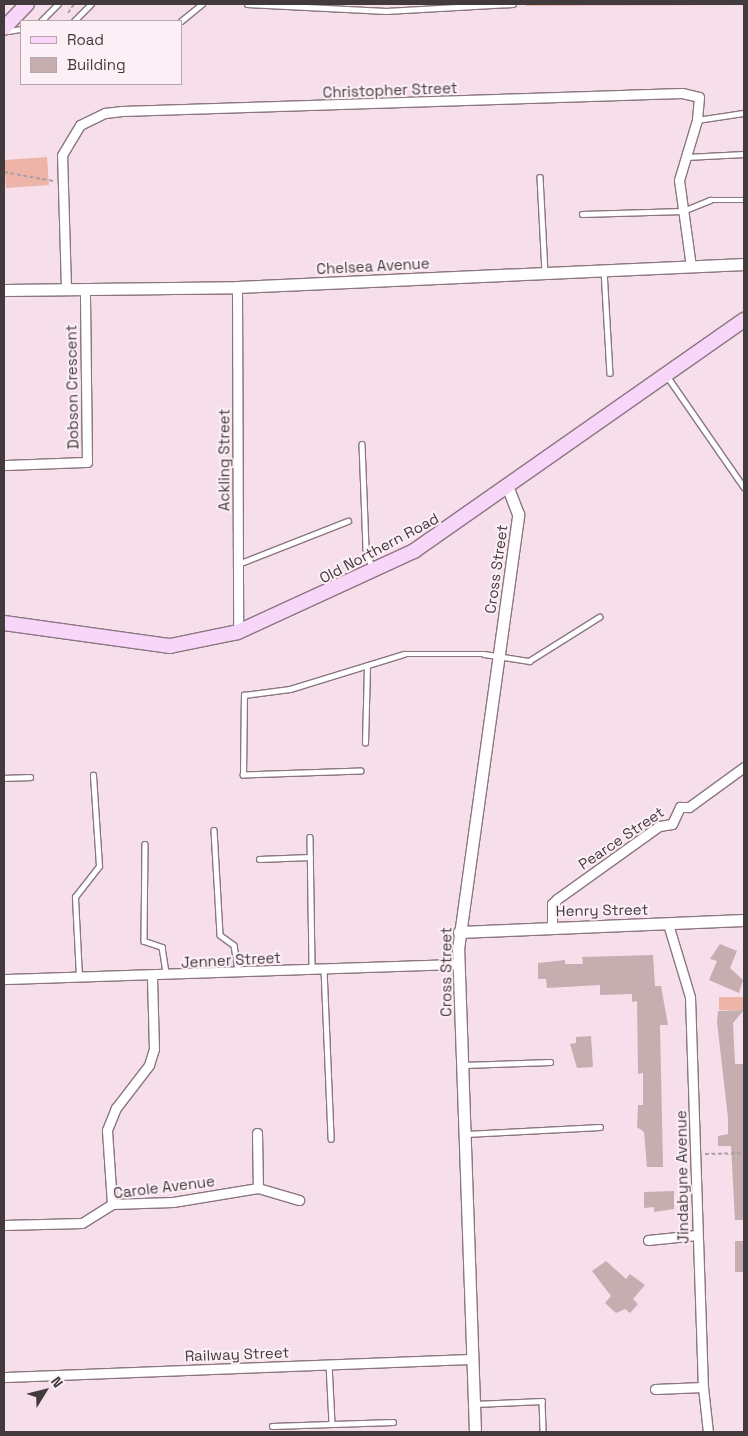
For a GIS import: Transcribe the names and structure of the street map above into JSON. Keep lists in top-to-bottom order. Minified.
{"streets":{"main road":["Old Northern Road"],"street":["Christopher Street","Chelsea Avenue","Dobson Crescent","Ackling Street","Cross Street","Pearce Street","Henry Street","Jenner Street","Jindabyne Avenue","Carole Avenue","Railway Street"]},"crossings":[["Christopher Street","Chelsea Avenue"],["Chelsea Avenue","Dobson Crescent"],["Chelsea Avenue","Ackling Street"],["Ackling Street","Old Northern Road"],["Old Northern Road","Cross Street"],["Cross Street","Henry Street"],["Cross Street","Jenner Street"],["Cross Street","Railway Street"],["Pearce Street","Henry Street"],["Henry Street","Jindabyne Avenue"]],"legend":["Road","Building"],"north":"top right"}
